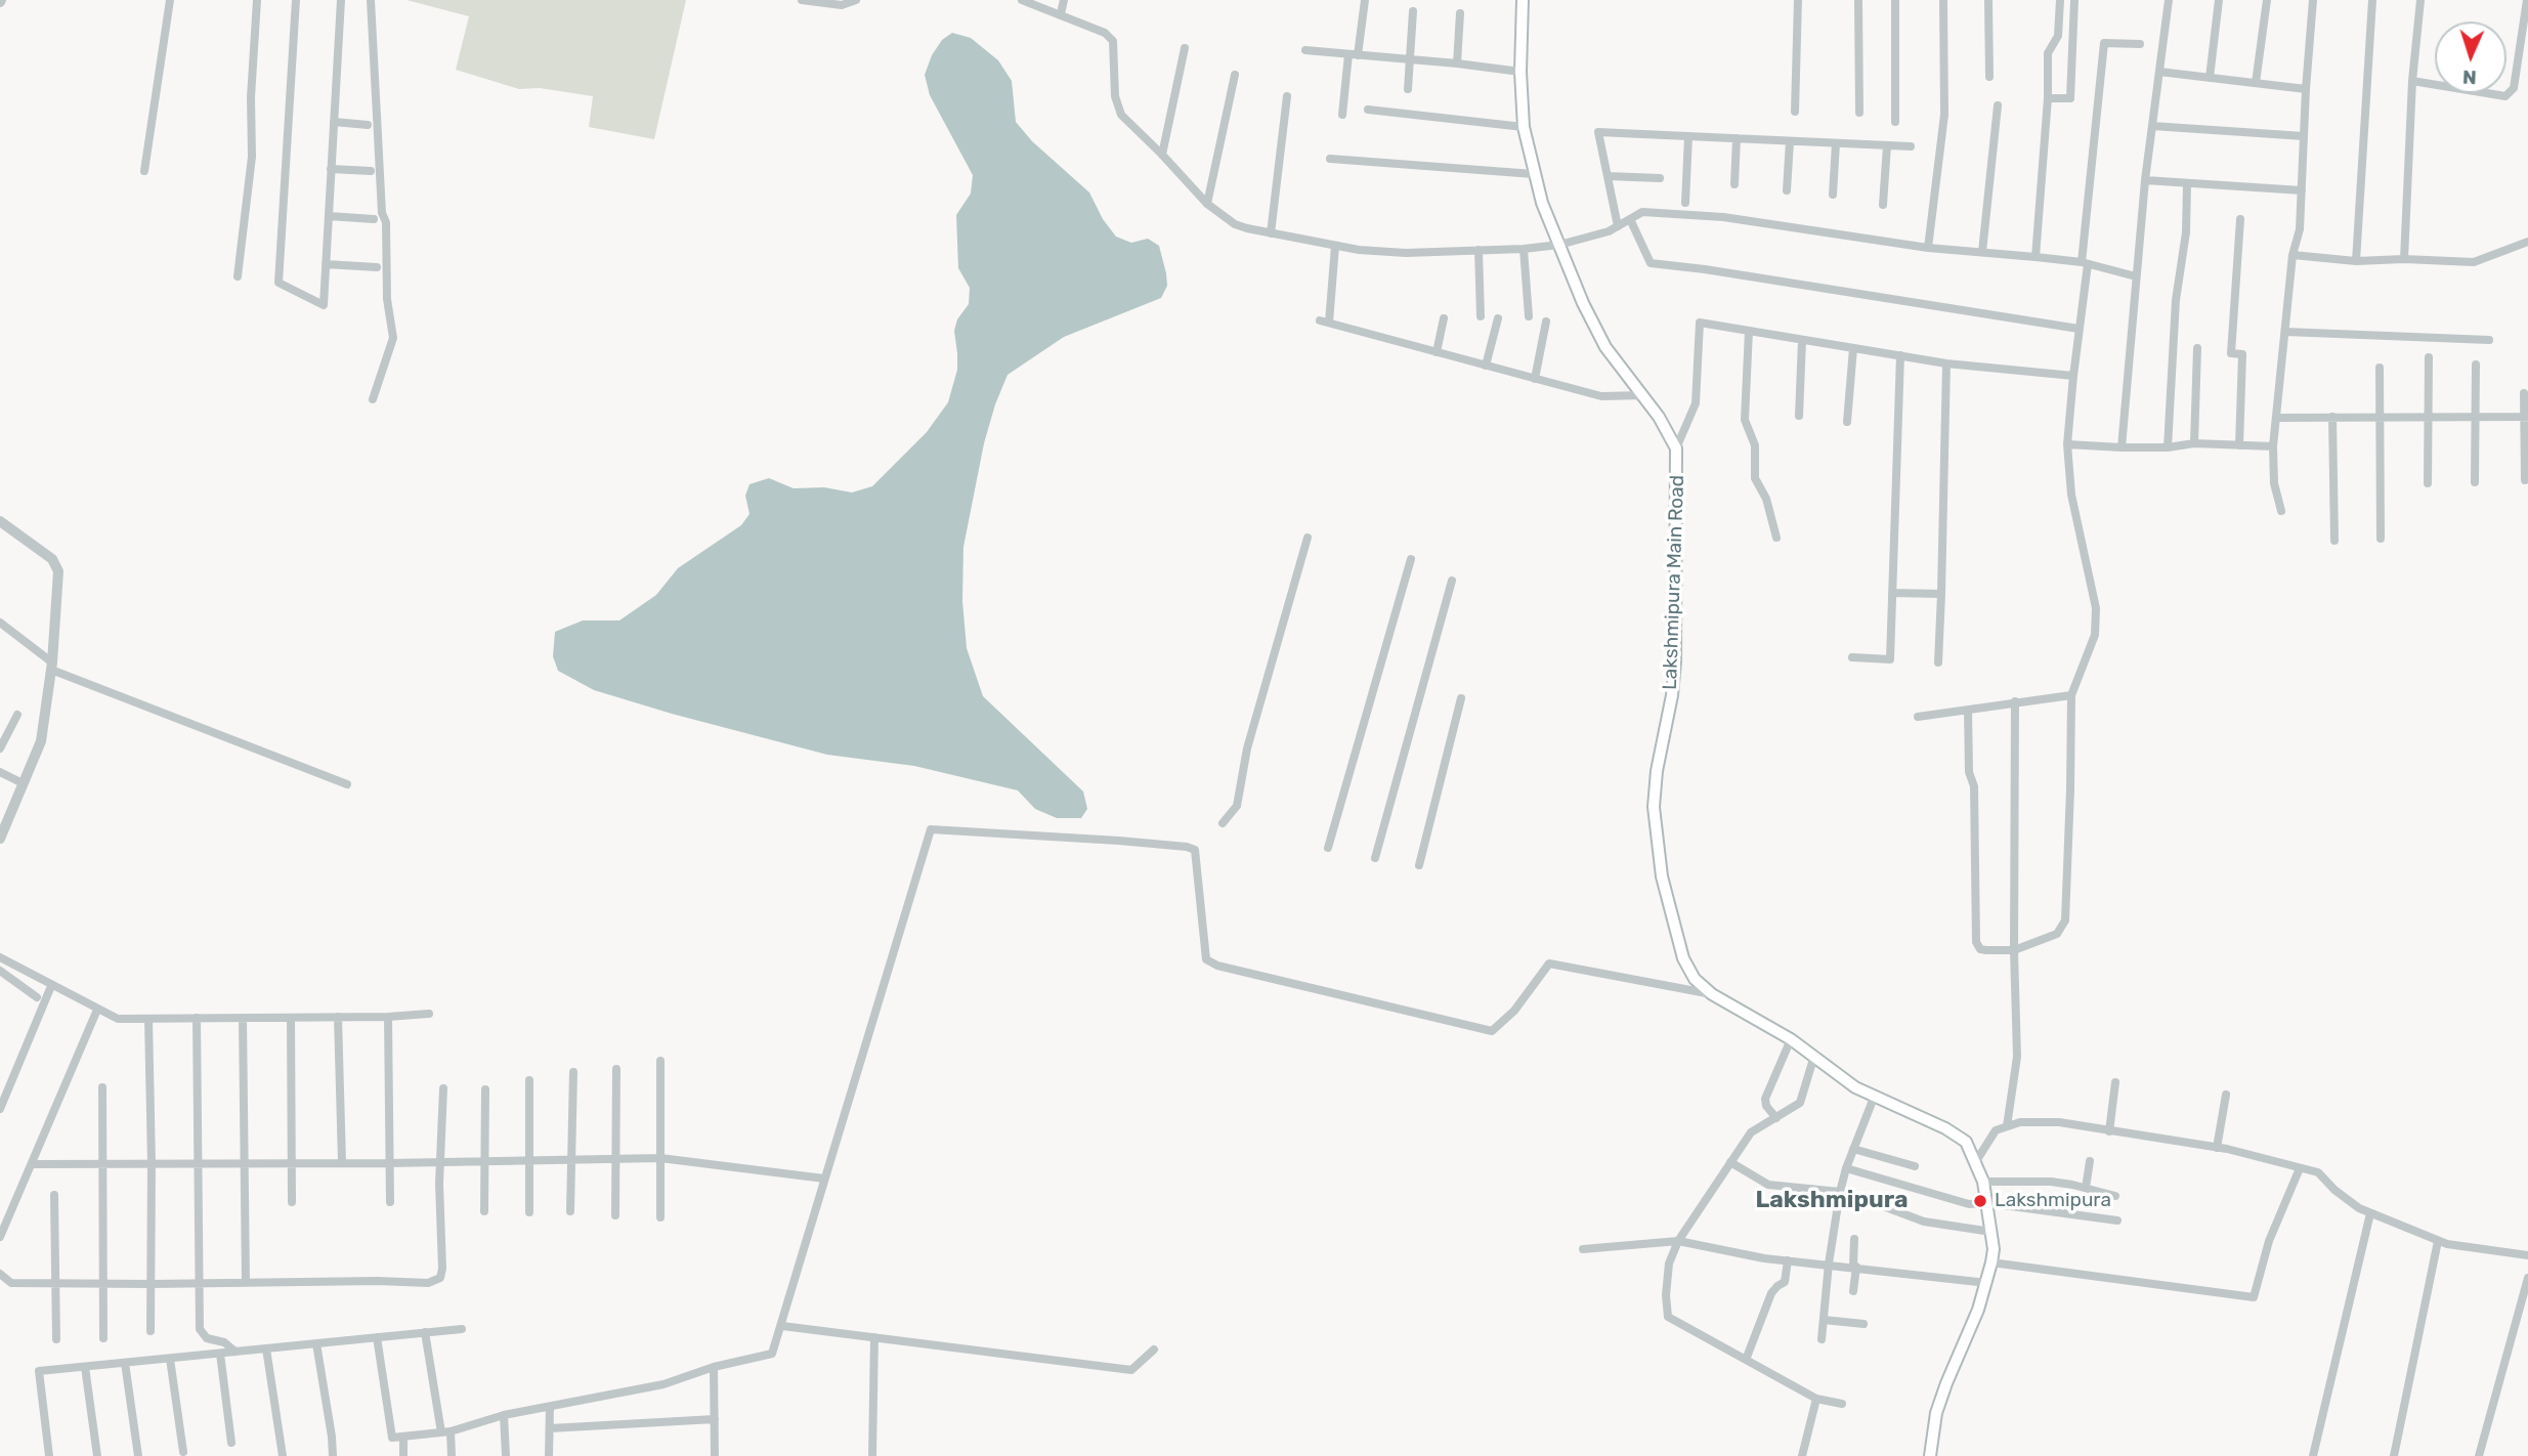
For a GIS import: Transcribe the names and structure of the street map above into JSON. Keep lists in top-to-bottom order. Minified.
{"streets":{"main road":["Lakshmipura Main Road"]},"districts":["Lakshmipura"],"places":["Lakshmipura"],"north":"bottom"}
